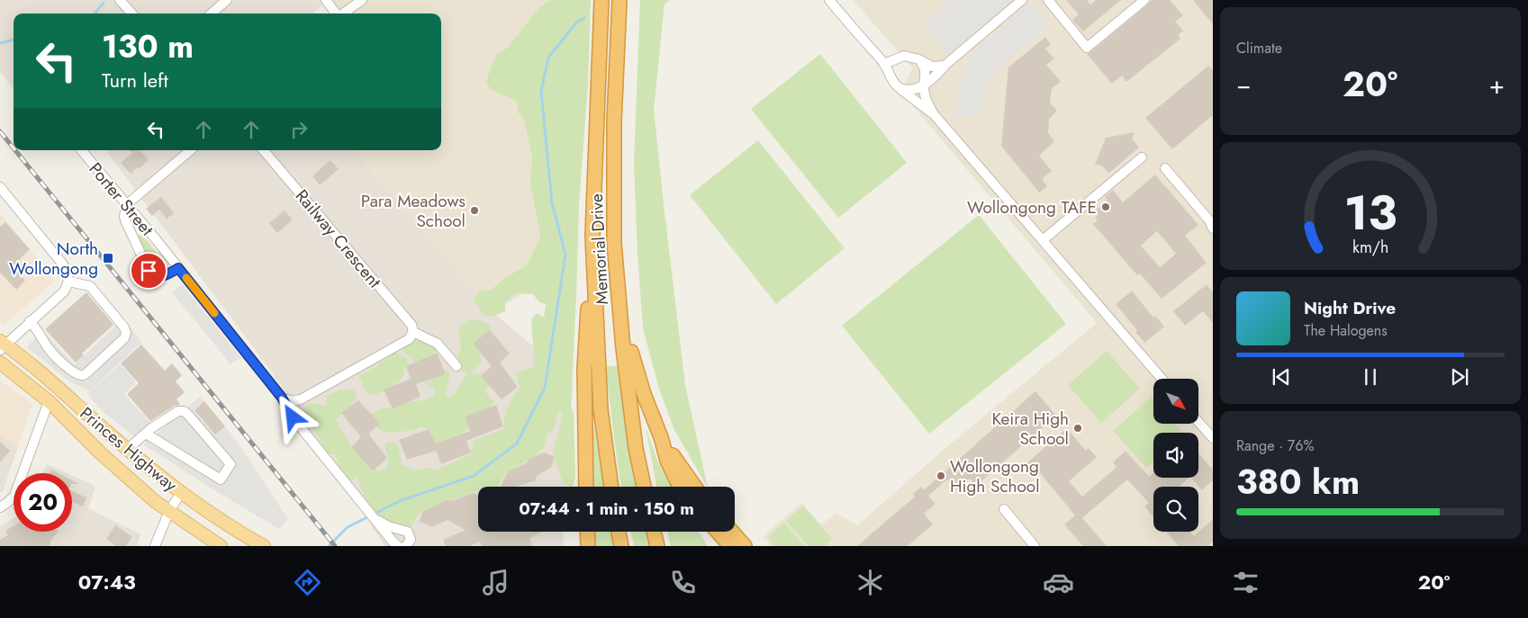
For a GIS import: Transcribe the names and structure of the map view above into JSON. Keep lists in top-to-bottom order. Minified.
{"streets":{"highway":["Memorial Drive"],"main road":["Princes Highway"],"street":["Porter Street","Railway Crescent"]},"places":{"other":["Wollongong TAFE","Para Meadows School","Keira High School","Wollongong High School"],"transit":["North Wollongong"]},"north":"bottom right","page":{"tile":["Climate",["Range · 76%","380 km"]],"turn":["130 m","Turn left"],"heat":["−","20°","+"],"song":["Night Drive","The Halogens"],"limit":"20","trip":"07:44 · 1 min · 150 m","tabs":["07:43","20°"],"gauge":["13","km/h"]}}
